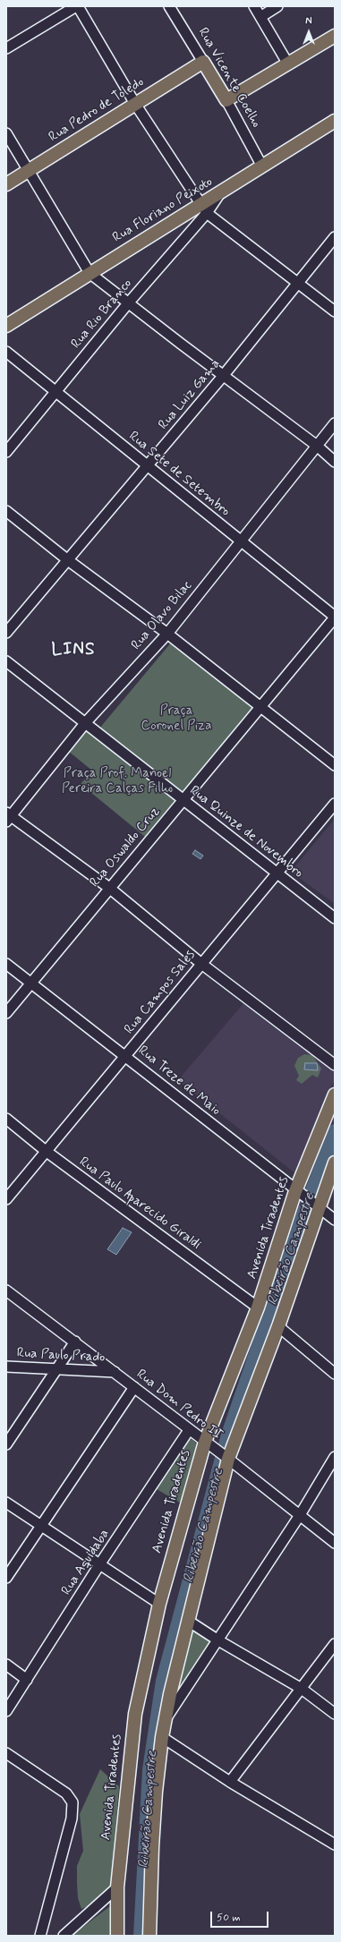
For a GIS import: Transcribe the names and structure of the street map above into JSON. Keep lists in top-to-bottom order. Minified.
{"streets":{"main road":["Rua Vicente Coelho","Rua Pedro de Toledo","Rua Floriano Peixoto","Avenida Tiradentes"],"street":["Rua Rio Branco","Rua Luiz Gama","Rua Sete de Setembro","Rua Olavo Bilac","Rua Quinze de Novembro","Rua Oswaldo Cruz","Rua Campos Sales","Rua Treze de Maio","Rua Paulo Aparecido Giraldi","Rua Paulo Prado","Rua Dom Pedro II","Rua Aquidaba"]},"crossings":[["Rua Vicente Coelho","Rua Pedro de Toledo"],["Rua Vicente Coelho","Rua Floriano Peixoto"],["Rua Floriano Peixoto","Rua Rio Branco"],["Rua Rio Branco","Rua Sete de Setembro"],["Rua Luiz Gama","Rua Sete de Setembro"],["Rua Sete de Setembro","Rua Olavo Bilac"],["Rua Sete de Setembro","Rua Oswaldo Cruz"],["Rua Olavo Bilac","Rua Quinze de Novembro"],["Rua Quinze de Novembro","Rua Oswaldo Cruz"],["Rua Quinze de Novembro","Rua Campos Sales"],["Rua Oswaldo Cruz","Rua Treze de Maio"],["Rua Campos Sales","Rua Treze de Maio"],["Rua Campos Sales","Rua Paulo Aparecido Giraldi"],["Rua Treze de Maio","Avenida Tiradentes"],["Rua Paulo Aparecido Giraldi","Avenida Tiradentes"],["Avenida Tiradentes","Rua Dom Pedro II"],["Rua Paulo Prado","Rua Dom Pedro II"],["Rua Dom Pedro II","Rua Aquidaba"]],"districts":["LINS"],"water":["Ribeirão Campestre"],"parks":["Praça Coronel Piza","Praça Prof. Manoel Pereira Calças Filho"],"scale_bar":"50 m","north":"top"}
